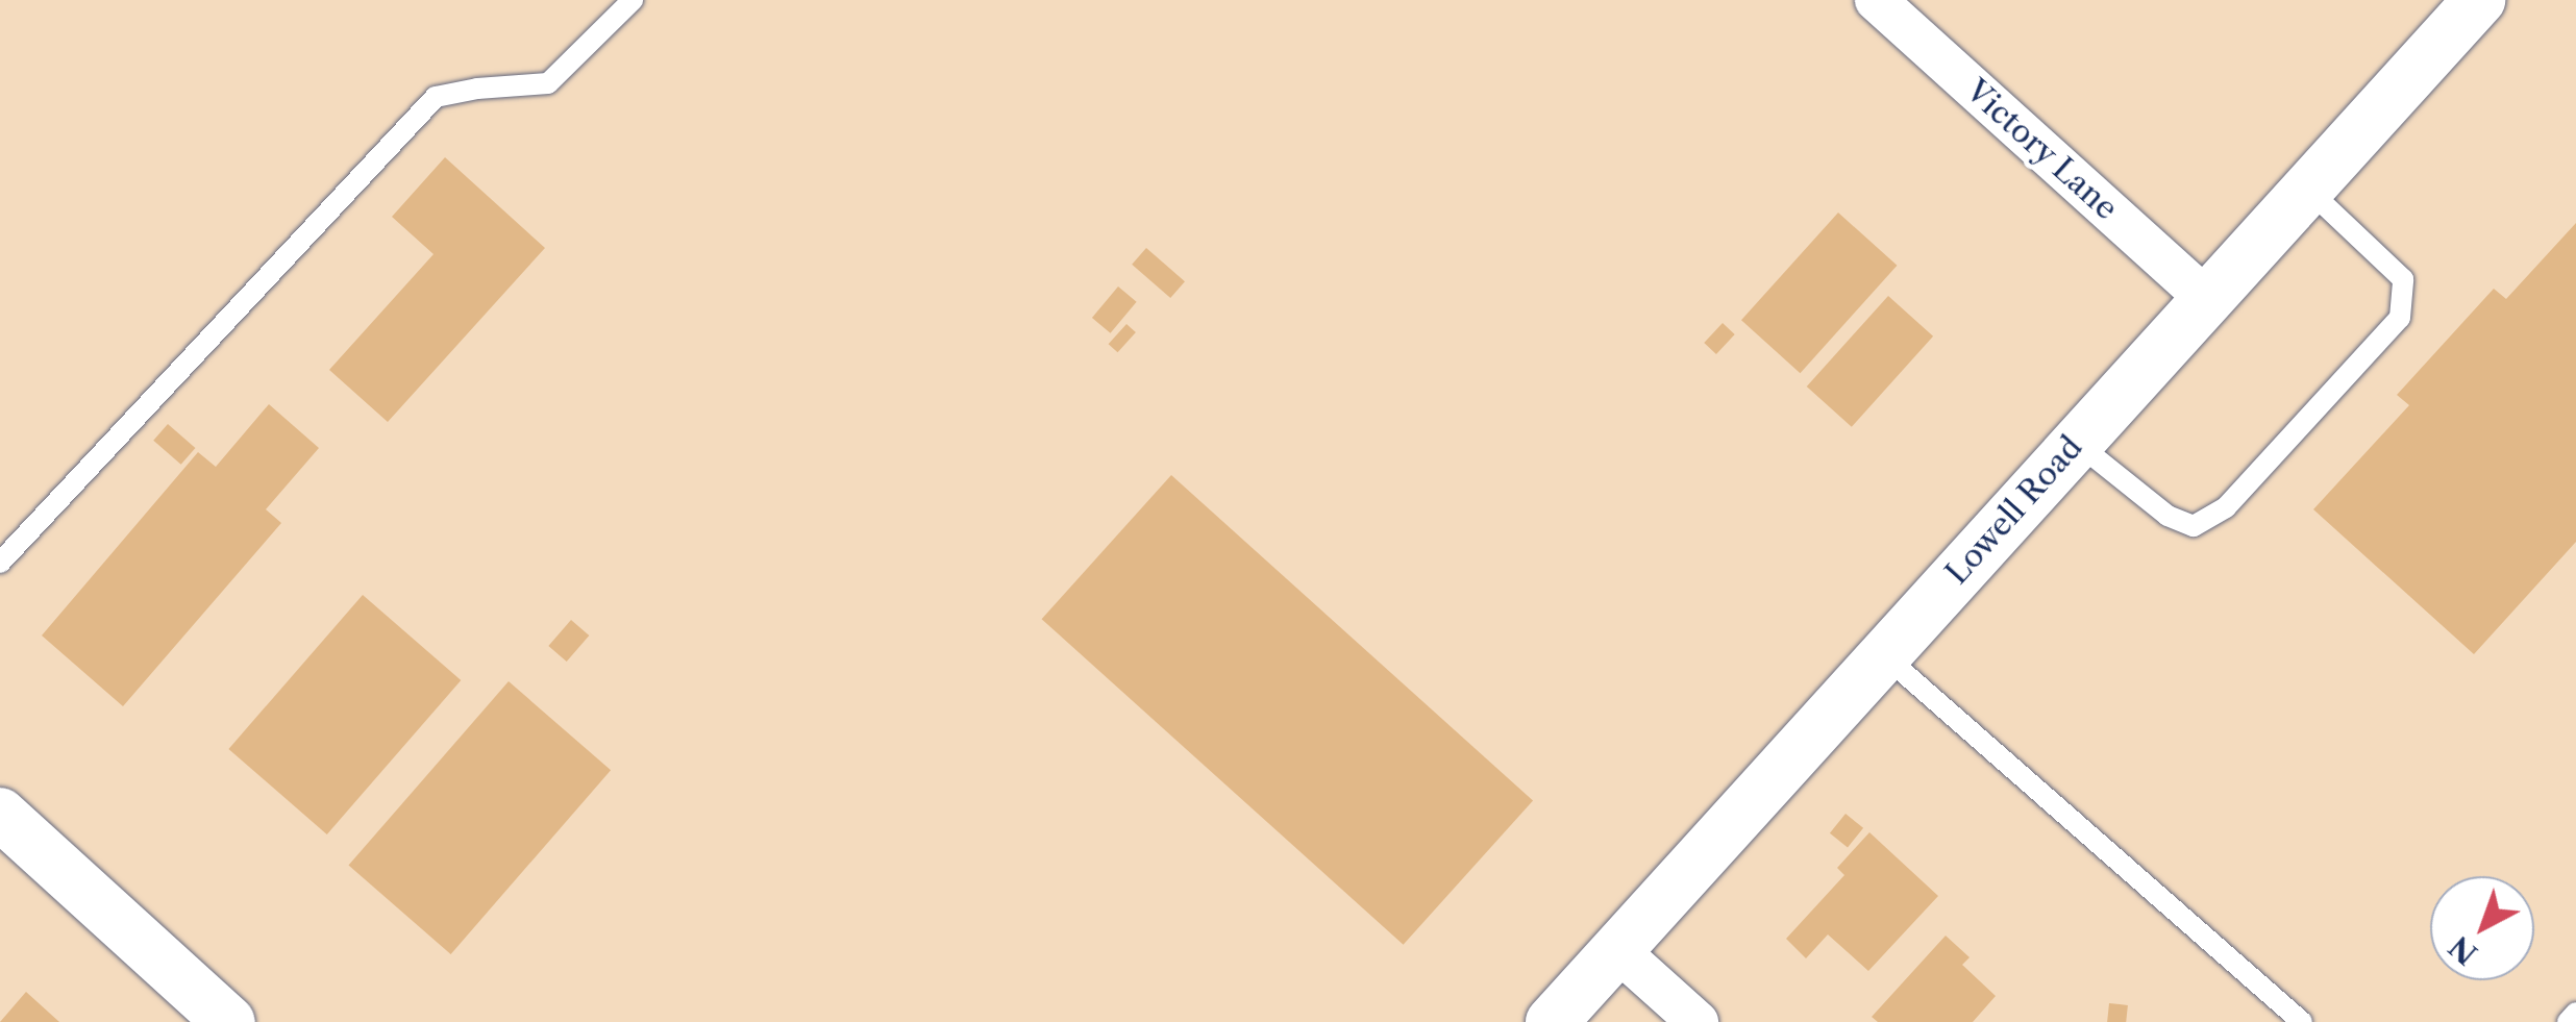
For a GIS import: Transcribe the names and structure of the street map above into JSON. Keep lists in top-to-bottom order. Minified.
{"streets":{"street":["Victory Lane","Lowell Road"]},"crossings":[["Victory Lane","Lowell Road"]],"north":"bottom left"}
